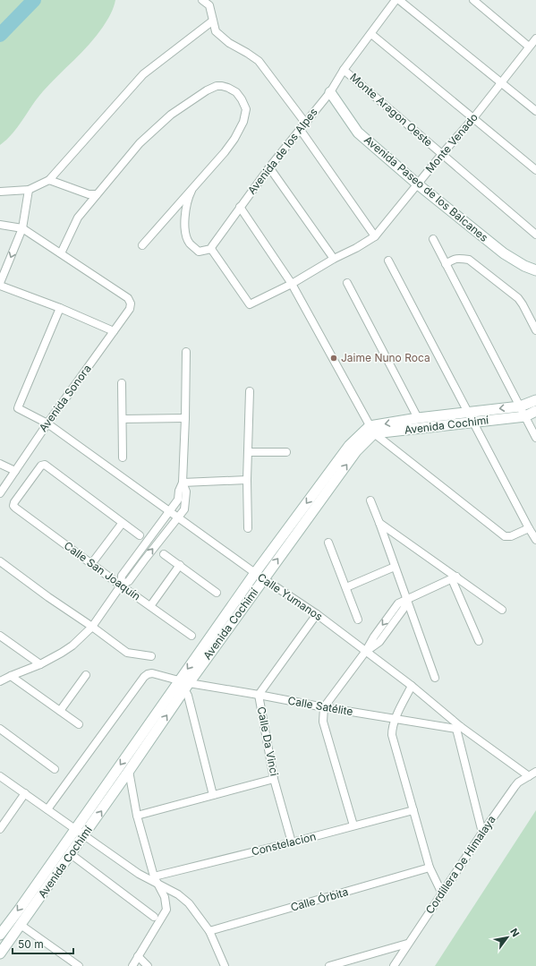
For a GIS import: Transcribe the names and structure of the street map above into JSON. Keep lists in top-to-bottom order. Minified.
{"streets":{"street":["Monte Aragon Oeste","Monte Venado","Avenida de los Alpes","Avenida Paseo de los Balcanes","Avenida Sonora","Avenida Cochimí","Calle San Joaquín","Calle Yumanos","Calle Satélite","Calle Da Vinci","Constelacion","Cordillera De Himalaya","Calle Órbita"]},"crossings":[["Monte Aragon Oeste","Monte Venado"],["Monte Aragon Oeste","Avenida de los Alpes"],["Monte Venado","Avenida de los Alpes"],["Monte Venado","Avenida Paseo de los Balcanes"],["Avenida de los Alpes","Avenida Paseo de los Balcanes"],["Avenida Sonora","Calle Yumanos"],["Avenida Cochimí","Calle Yumanos"],["Avenida Cochimí","Calle Satélite"],["Calle Yumanos","Calle Satélite"],["Calle Yumanos","Calle Da Vinci"],["Calle Yumanos","Cordillera De Himalaya"],["Calle Satélite","Calle Da Vinci"],["Calle Da Vinci","Constelacion"]],"places":["Jaime Nuno Roca"],"scale_bar":"50 m","north":"top right"}
